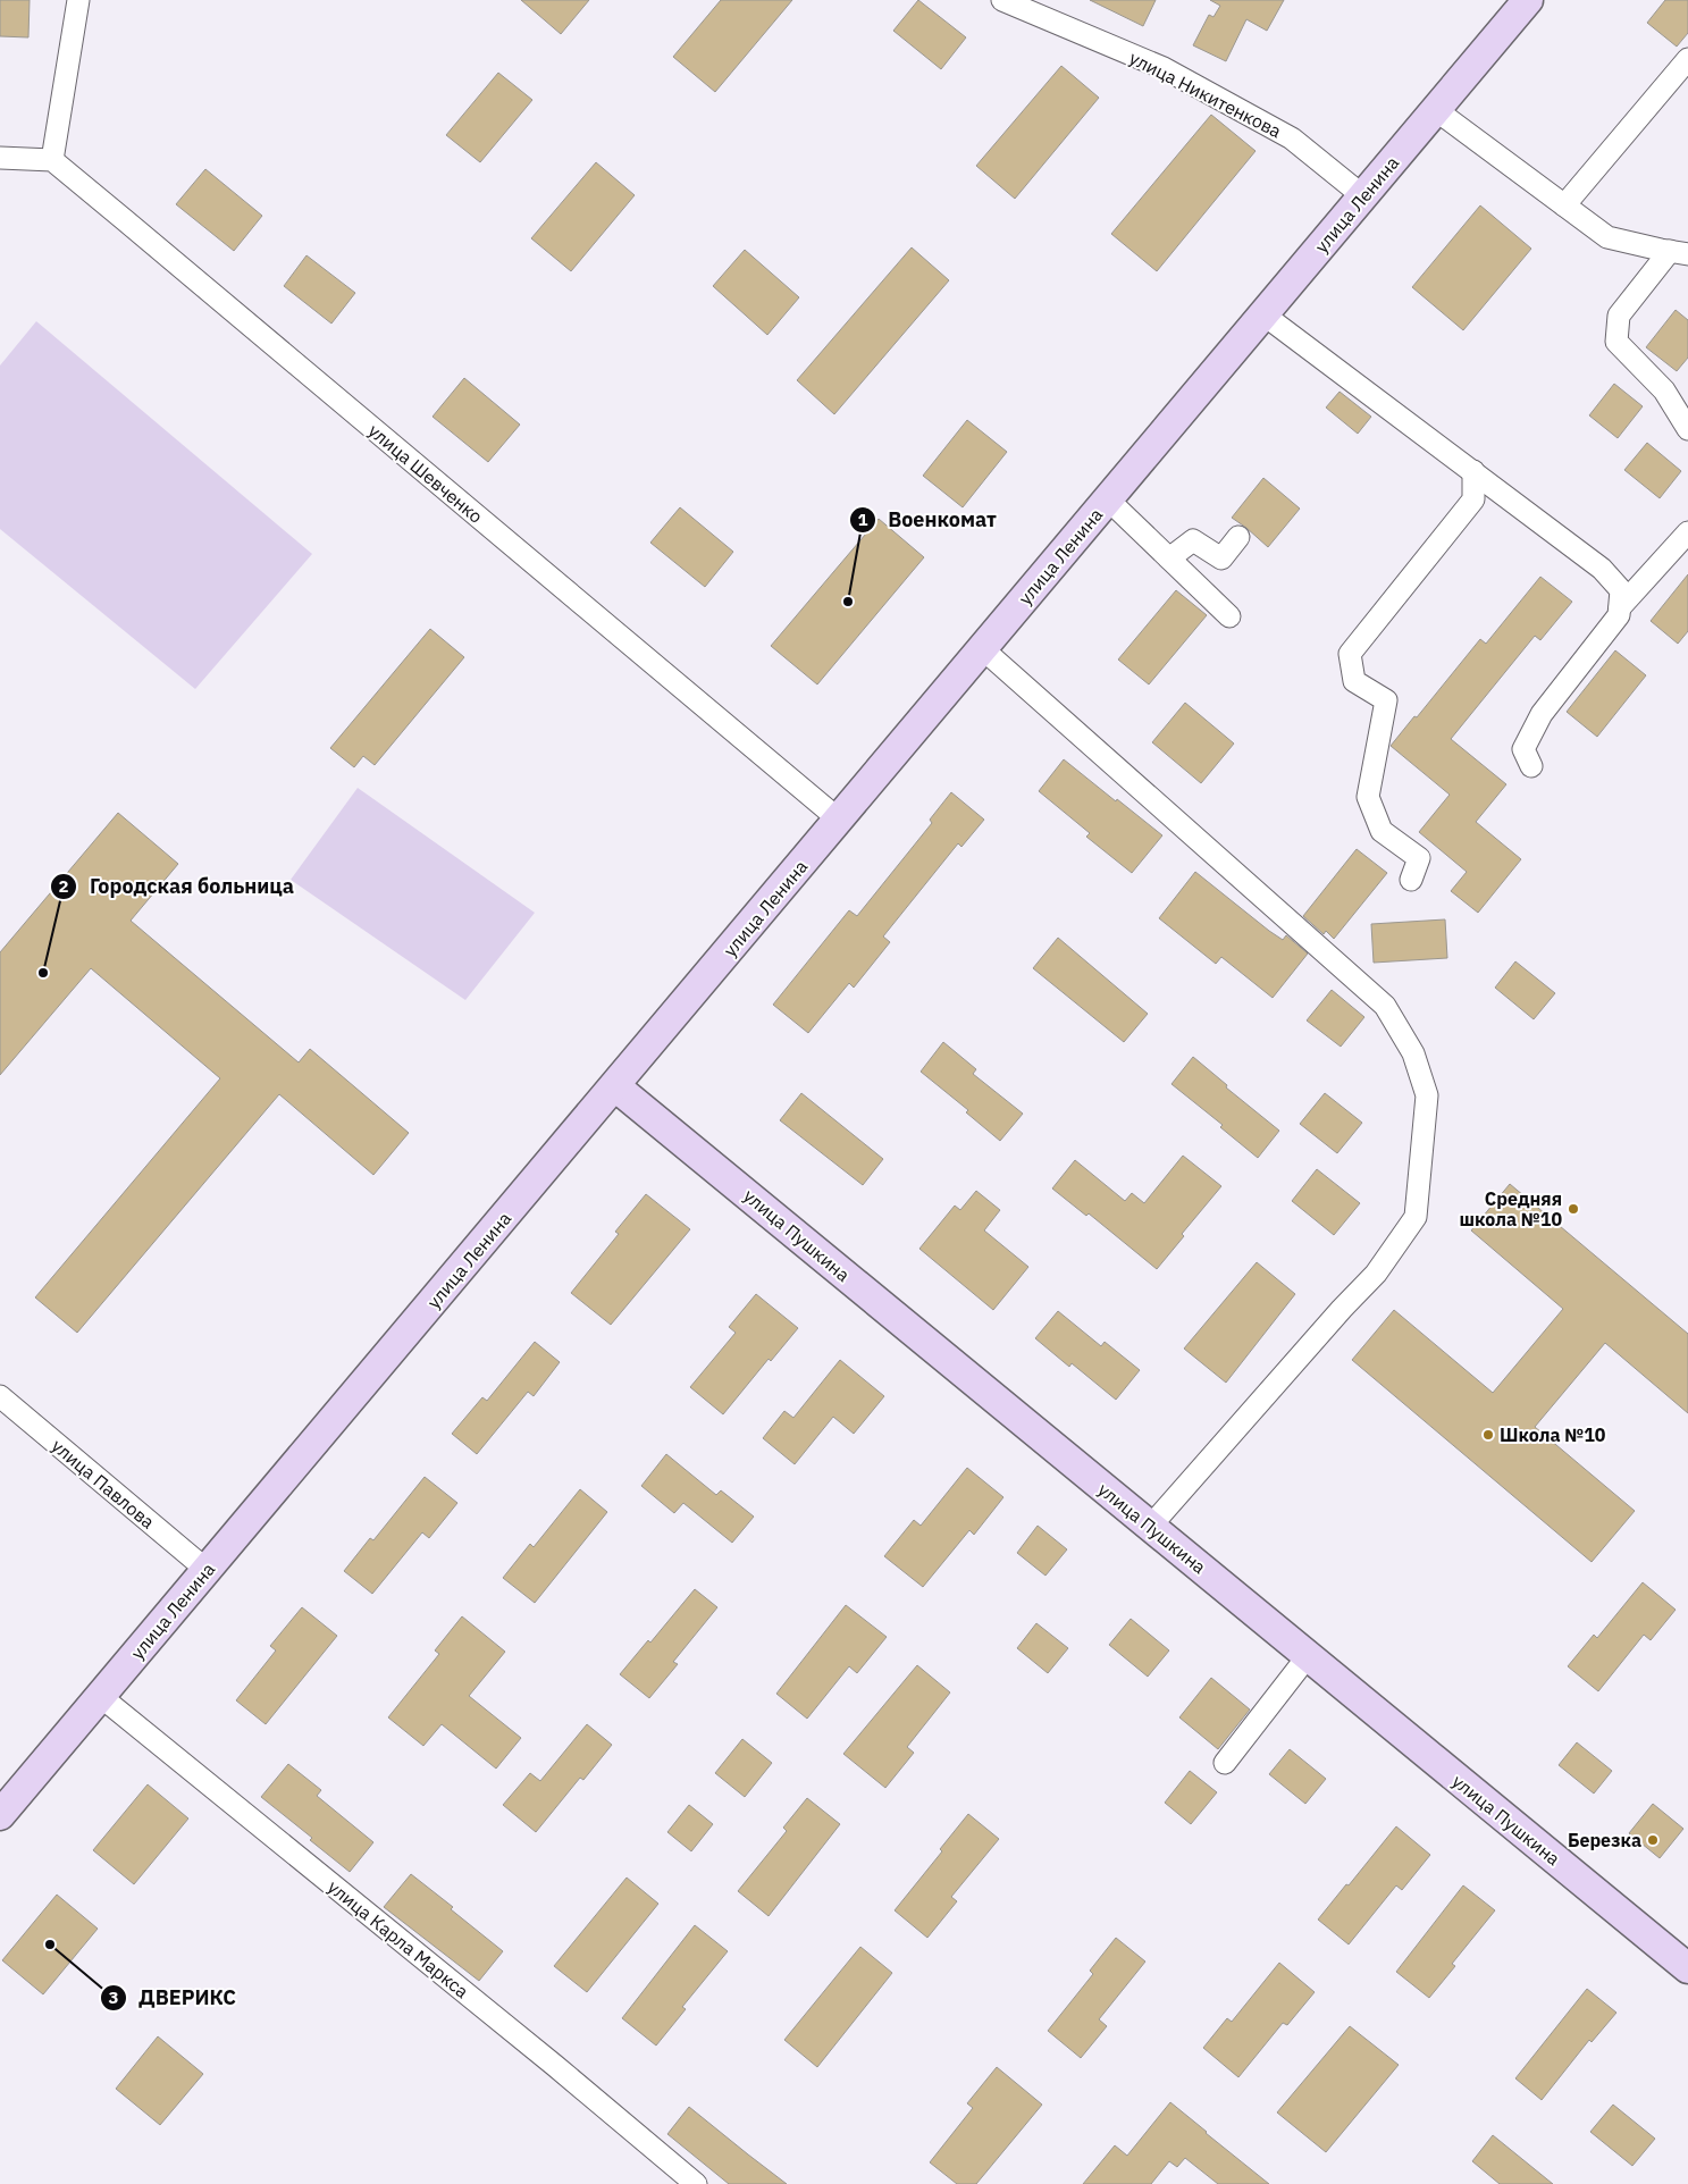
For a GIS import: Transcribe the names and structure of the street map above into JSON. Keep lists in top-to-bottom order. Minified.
{"streets":{"street":["улица Никитенкова","улица Ленина","улица Шевченко","улица Пушкина","улица Павлова","улица Карла Маркса"]},"crossings":[["улица Никитенкова","улица Ленина"],["улица Ленина","улица Шевченко"],["улица Ленина","улица Пушкина"],["улица Ленина","улица Павлова"],["улица Ленина","улица Карла Маркса"]],"places":["Военкомат","Городская больница","Средняя школа №10","Школа №10","Березка","ДВЕРИКС"]}
